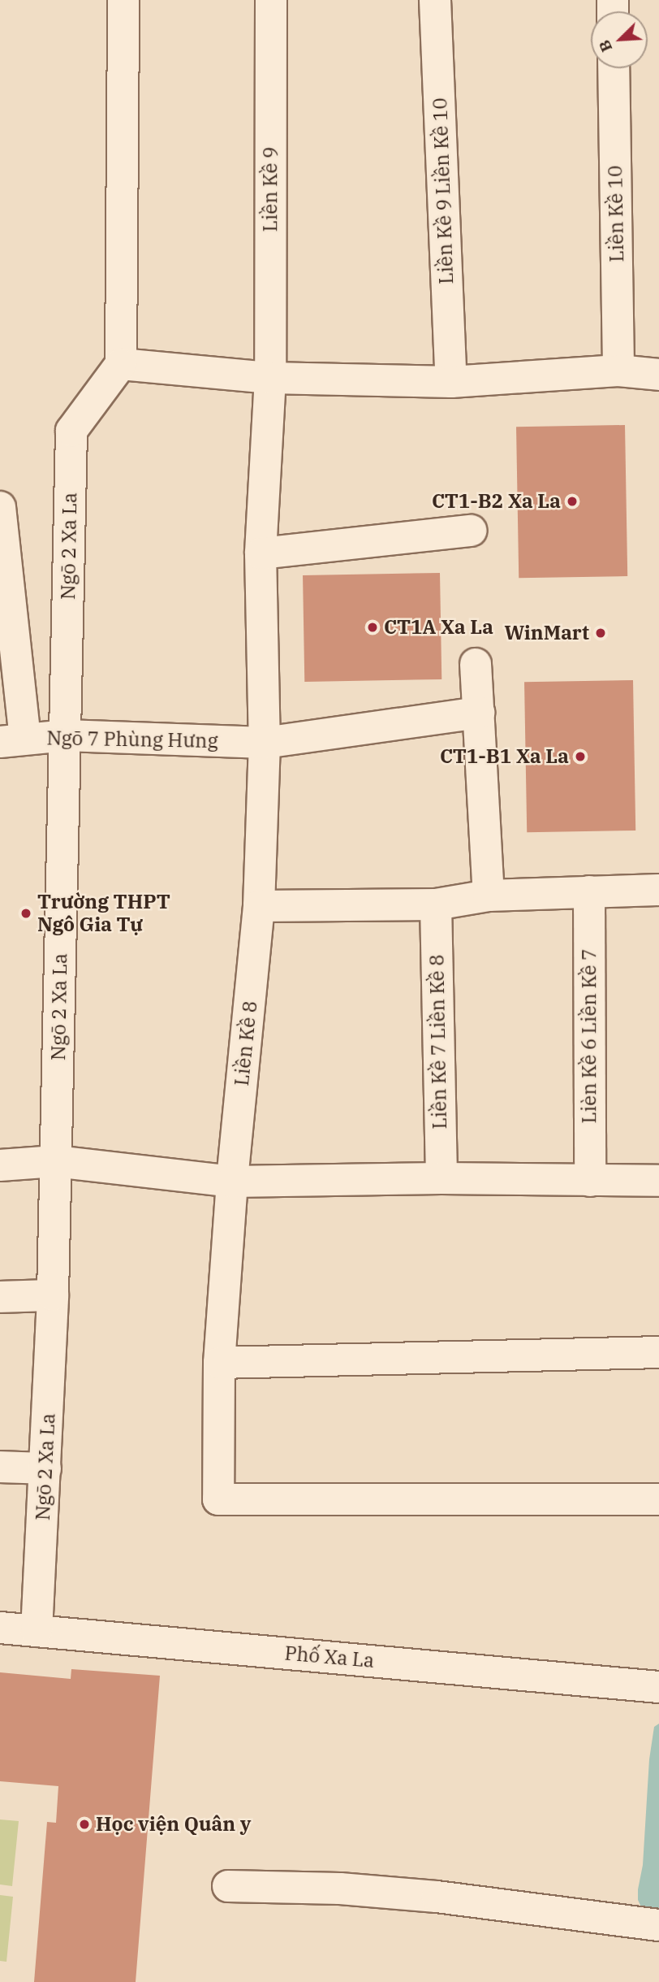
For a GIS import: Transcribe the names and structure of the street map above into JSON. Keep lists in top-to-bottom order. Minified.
{"streets":{"street":["Liền Kề 9","Liền Kề 9 Liền Kề 10","Liền Kề 10","Ngõ 2 Xa La","Ngõ 7 Phùng Hưng","Lièn Kề 6 Liền Kề 7","Liền Kề 7 Liền Kề 8","Liền Kề 8","Phố Xa La"]},"crossings":[["Liền Kề 9","Liền Kề 8"],["Ngõ 2 Xa La","Ngõ 7 Phùng Hưng"],["Ngõ 2 Xa La","Phố Xa La"],["Ngõ 7 Phùng Hưng","Liền Kề 8"]],"places":["CT1-B2 Xa La","CT1A Xa La","WinMart","CT1-B1 Xa La","Trường THPT Ngô Gia Tự","Học viện Quân y"],"north":"bottom left"}
